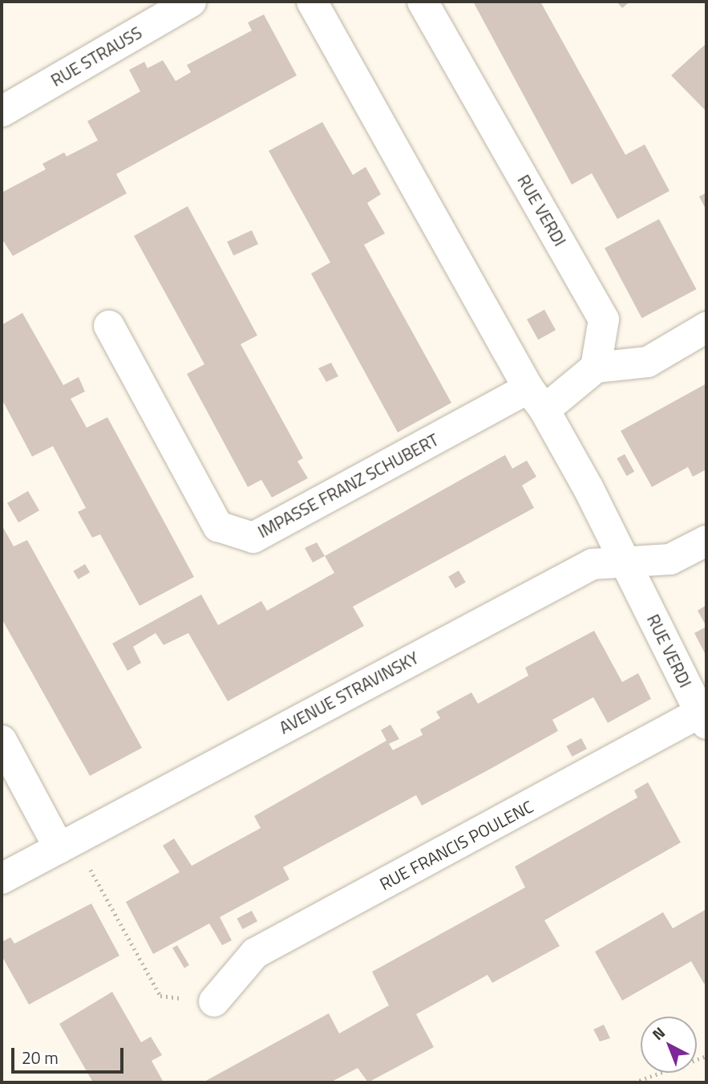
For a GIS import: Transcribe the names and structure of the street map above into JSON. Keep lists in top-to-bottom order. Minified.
{"streets":{"street":["RUE STRAUSS","RUE VERDI","IMPASSE FRANZ SCHUBERT","AVENUE STRAVINSKY","RUE FRANCIS POULENC"]},"crossings":[["RUE VERDI","IMPASSE FRANZ SCHUBERT"],["RUE VERDI","AVENUE STRAVINSKY"],["RUE VERDI","RUE FRANCIS POULENC"]],"scale_bar":"20 m","north":"top left"}
